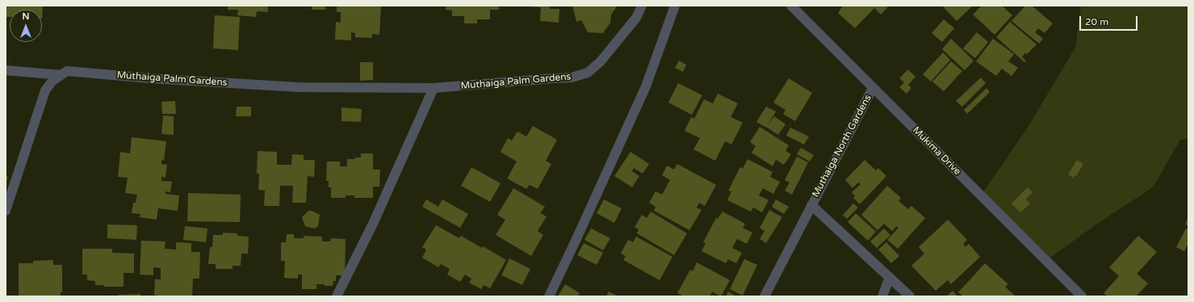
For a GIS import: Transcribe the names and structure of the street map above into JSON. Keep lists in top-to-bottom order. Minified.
{"streets":{"street":["Muthaiga Palm Gardens","Muthaiga North Gardens","Mukima Drive"]},"crossings":[["Muthaiga North Gardens","Mukima Drive"]],"scale_bar":"20 m","north":"top"}
